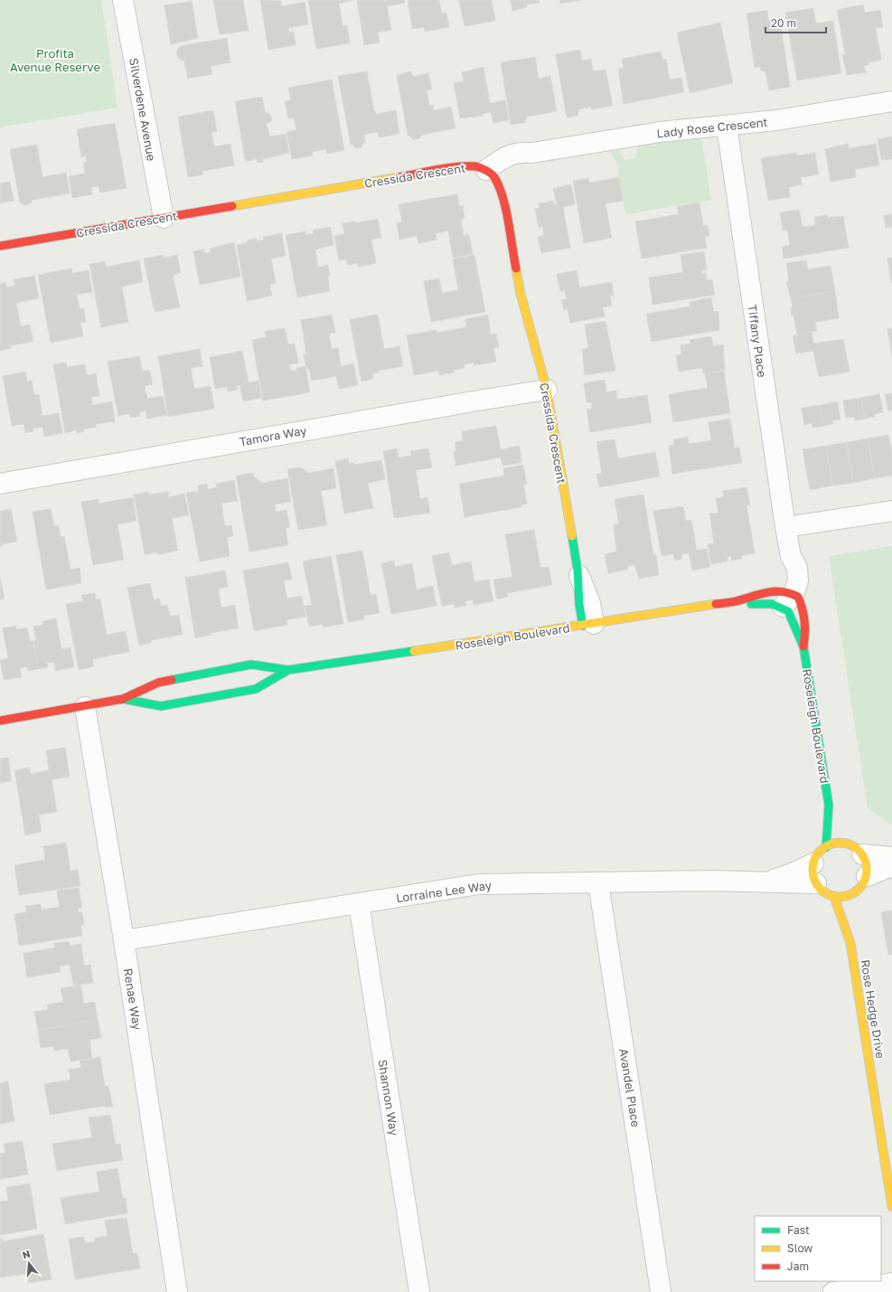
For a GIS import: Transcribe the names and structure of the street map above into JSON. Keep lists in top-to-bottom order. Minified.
{"streets":{"street":["Silverdene Avenue","Lady Rose Crescent","Cressida Crescent","Tiffany Place","Tamora Way","Roseleigh Boulevard","Lorraine Lee Way","Renae Way","Rose Hedge Drive","Avandel Place","Shannon Way"]},"crossings":[["Silverdene Avenue","Cressida Crescent"],["Lady Rose Crescent","Cressida Crescent"],["Lady Rose Crescent","Tiffany Place"],["Cressida Crescent","Tamora Way"],["Cressida Crescent","Roseleigh Boulevard"],["Tiffany Place","Roseleigh Boulevard"],["Roseleigh Boulevard","Lorraine Lee Way"],["Roseleigh Boulevard","Renae Way"],["Roseleigh Boulevard","Rose Hedge Drive"],["Lorraine Lee Way","Renae Way"],["Lorraine Lee Way","Rose Hedge Drive"],["Lorraine Lee Way","Avandel Place"],["Lorraine Lee Way","Shannon Way"]],"parks":["Profita Avenue Reserve"],"legend":["Fast","Slow","Jam"],"scale_bar":"20 m","north":"top"}
